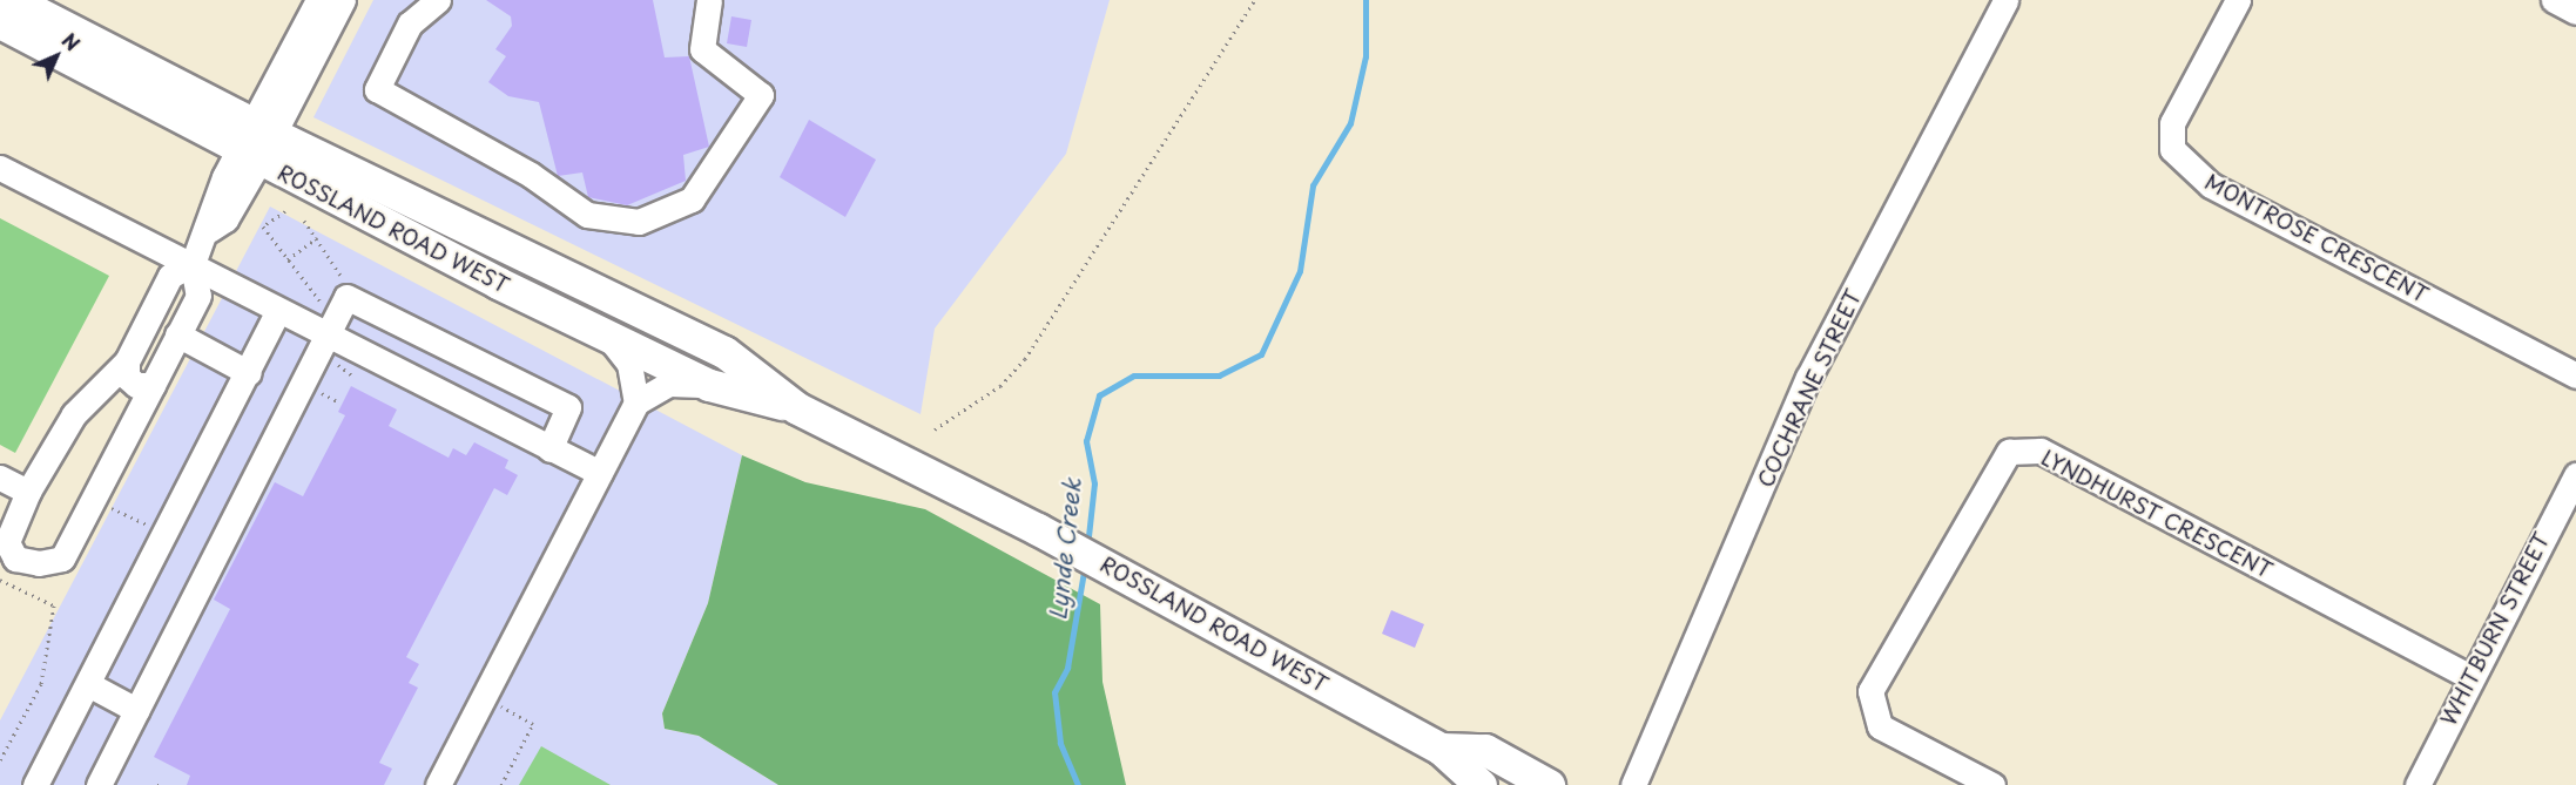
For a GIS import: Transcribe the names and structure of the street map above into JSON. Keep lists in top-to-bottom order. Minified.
{"streets":{"main road":["ROSSLAND ROAD WEST"],"street":["MONTROSE CRESCENT","COCHRANE STREET","LYNDHURST CRESCENT","WHITBURN STREET"]},"crossings":[["LYNDHURST CRESCENT","WHITBURN STREET"]],"water":["Lynde Creek"],"north":"top right"}
